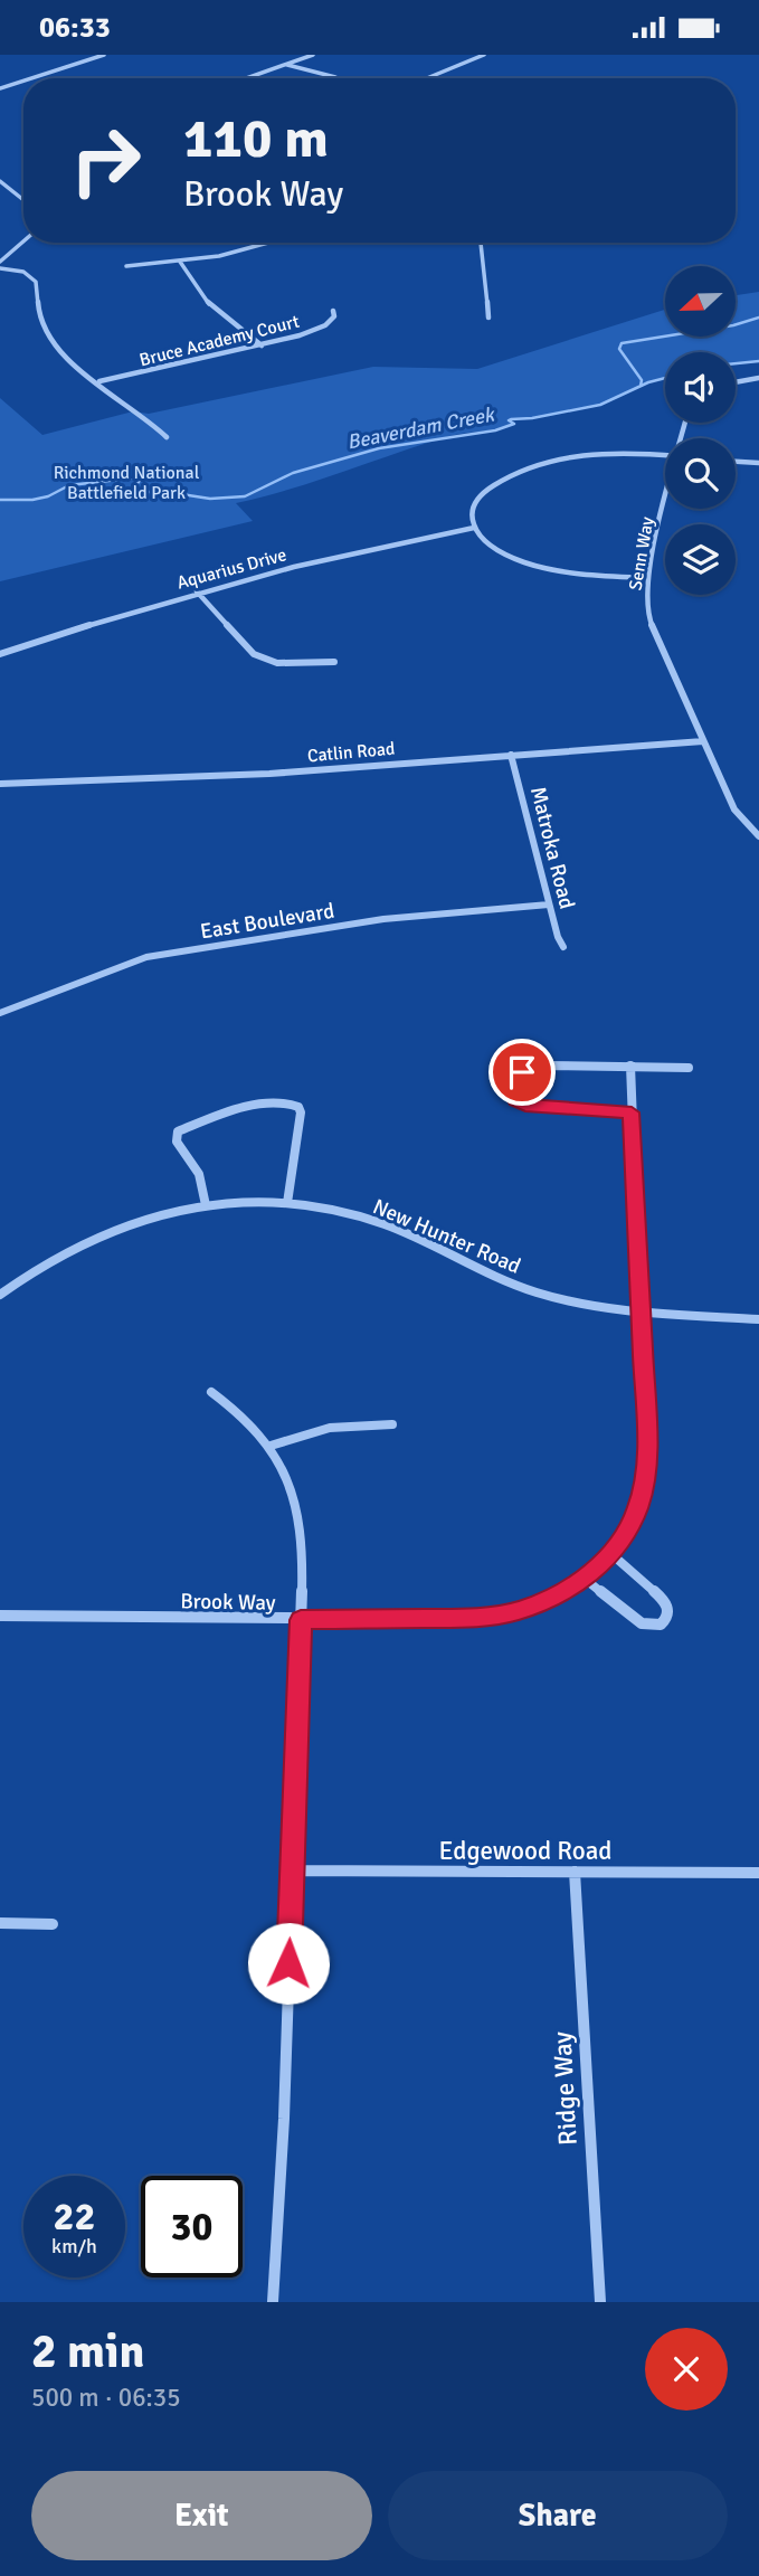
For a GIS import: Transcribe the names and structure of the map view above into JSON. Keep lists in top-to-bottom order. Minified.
{"streets":{"street":["Bruce Academy Court","Senn Way","Aquarius Drive","Catlin Road","Matroka Road","East Boulevard","New Hunter Road","Brook Way","Edgewood Road","Ridge Way"]},"crossings":[["Senn Way","Catlin Road"],["Catlin Road","Matroka Road"],["Matroka Road","East Boulevard"],["New Hunter Road","Brook Way"],["Edgewood Road","Ridge Way"]],"water":["Beaverdam Creek"],"parks":["Richmond National Battlefield Park"],"north":"left","page":{"status":"06:33","turn":["110 m","Brook Way"],"speed":"22 km/h","limit":"30","heading":["2 min","500 m · 06:35"],"buttons":["Exit","Share"]}}
